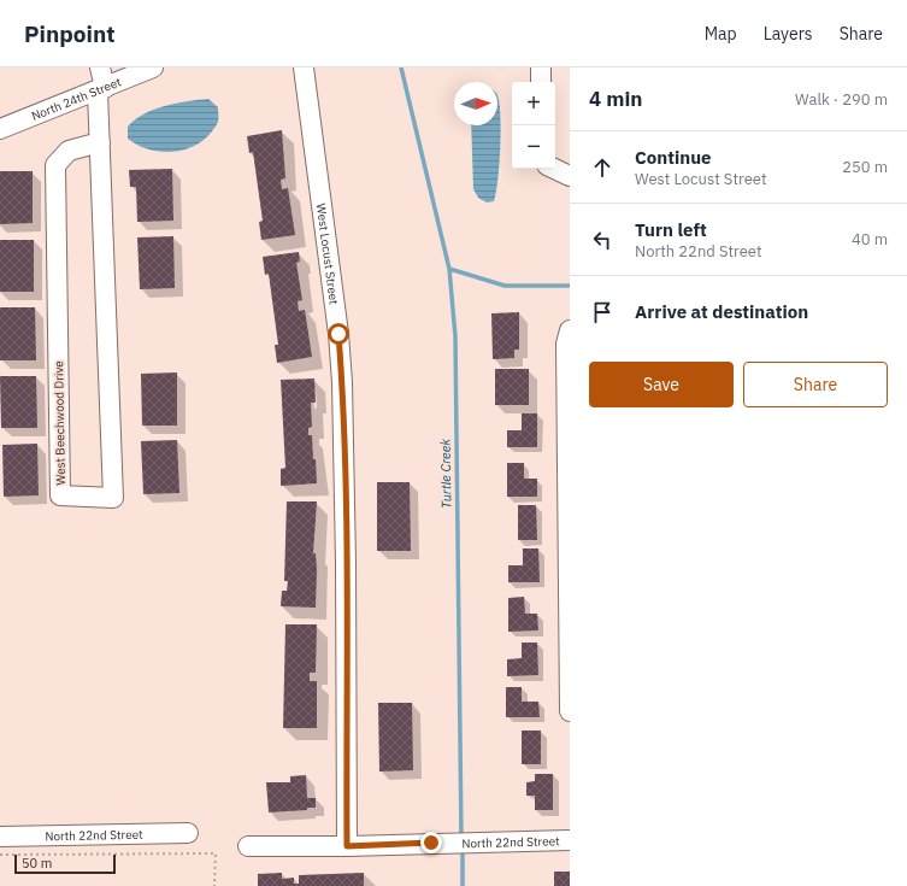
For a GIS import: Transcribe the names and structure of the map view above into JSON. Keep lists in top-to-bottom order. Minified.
{"streets":{"street":["North 24th Street","West Locust Street","West Beechwood Drive","North 22nd Street"]},"crossings":[["North 24th Street","West Beechwood Drive"],["West Locust Street","North 22nd Street"]],"water":["Turtle Creek"],"scale_bar":"50 m","north":"right","page":{"header":"Pinpoint","nav":["Map","Layers","Share"],"heading":["4 min","Walk · 290 m"],"map_buttons":["+","−"],"list":[["Continue","West Locust Street","250 m"],["Turn left","North 22nd Street","40 m"],"Arrive at destination"],"buttons":["Save","Share"],"scale":"50 m"}}
